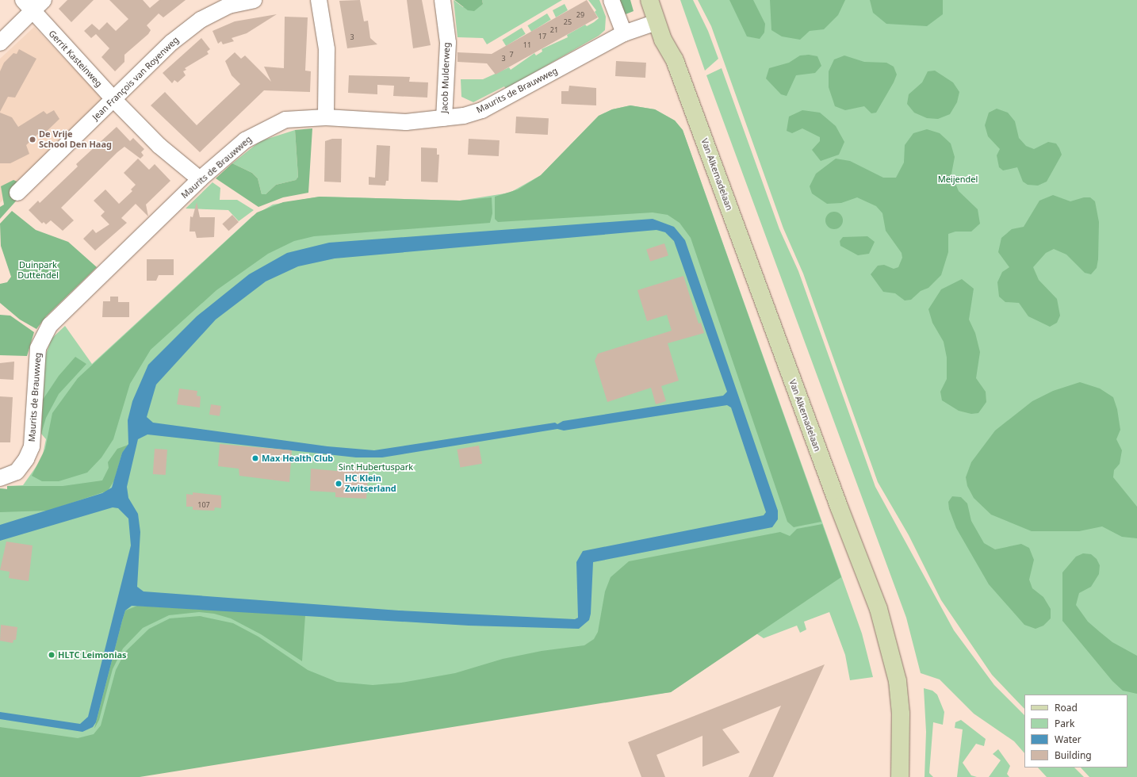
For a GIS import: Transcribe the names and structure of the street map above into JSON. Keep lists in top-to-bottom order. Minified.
{"streets":{"main road":["Van Alkemadelaan"],"street":["Gerrit Kasteinweg","Jacob Mulderweg","Jean François van Royenweg","Maurits de Brauwweg"]},"crossings":[["Gerrit Kasteinweg","Jean François van Royenweg"],["Gerrit Kasteinweg","Maurits de Brauwweg"],["Jacob Mulderweg","Maurits de Brauwweg"],["Maurits de Brauwweg","Van Alkemadelaan"]],"parks":["Meijendel","Duinpark Duttendel","Sint Hubertuspark"],"places":["De Vrije School Den Haag","Max Health Club","HC Klein Zwitserland","HLTC Leimonias"],"house_numbers":["29","25","21","17","3","11","7","3","107"],"legend":["Road","Park","Water","Building"]}
